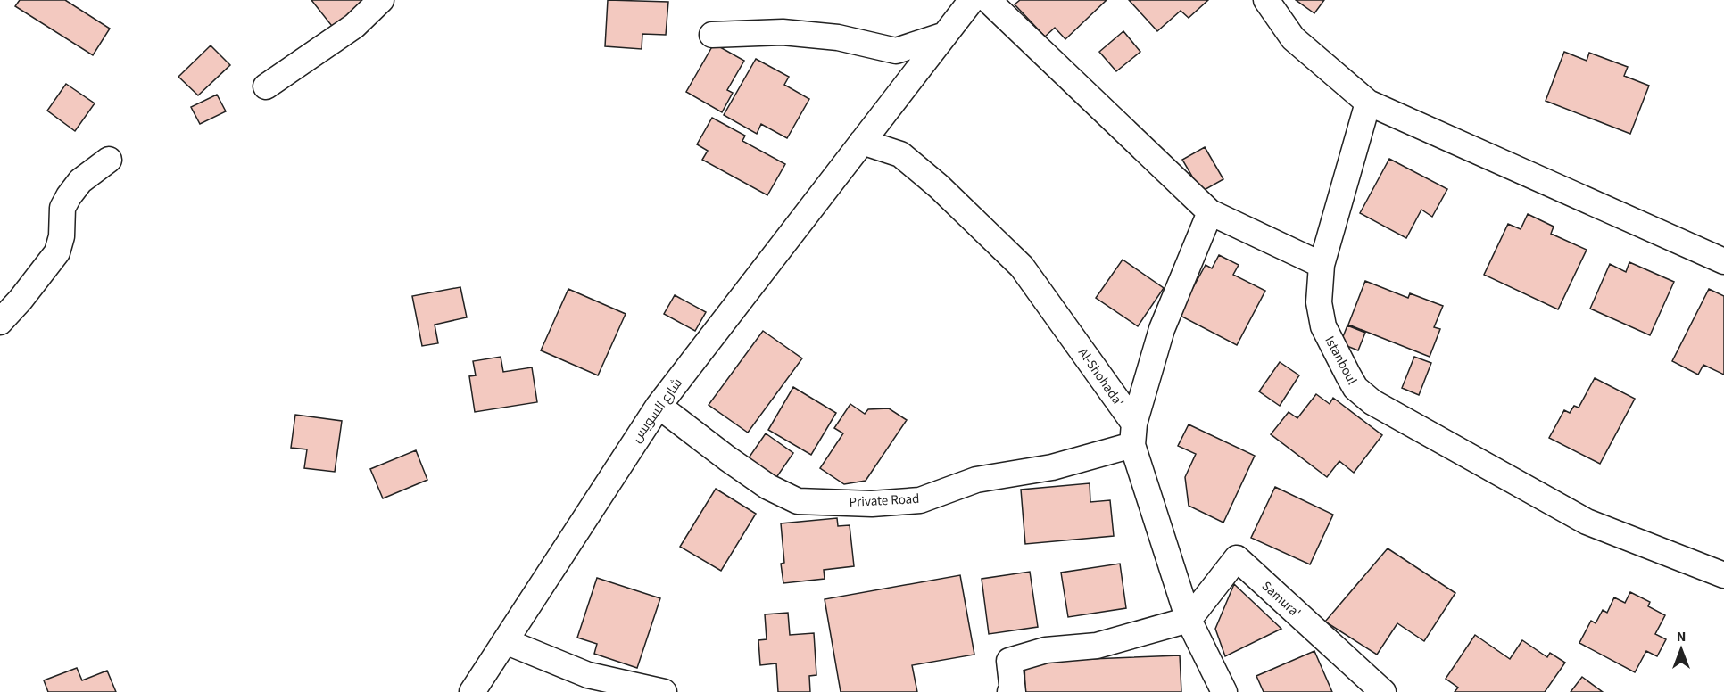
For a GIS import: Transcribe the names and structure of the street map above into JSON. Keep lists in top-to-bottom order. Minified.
{"streets":{"street":["Istanboul","Al-Shohada'","شارع السويس","Private Road","Samura'"]},"crossings":[["Al-Shohada'","شارع السويس"],["Al-Shohada'","Private Road"],["Al-Shohada'","Samura'"],["شارع السويس","Private Road"]],"north":"top"}
